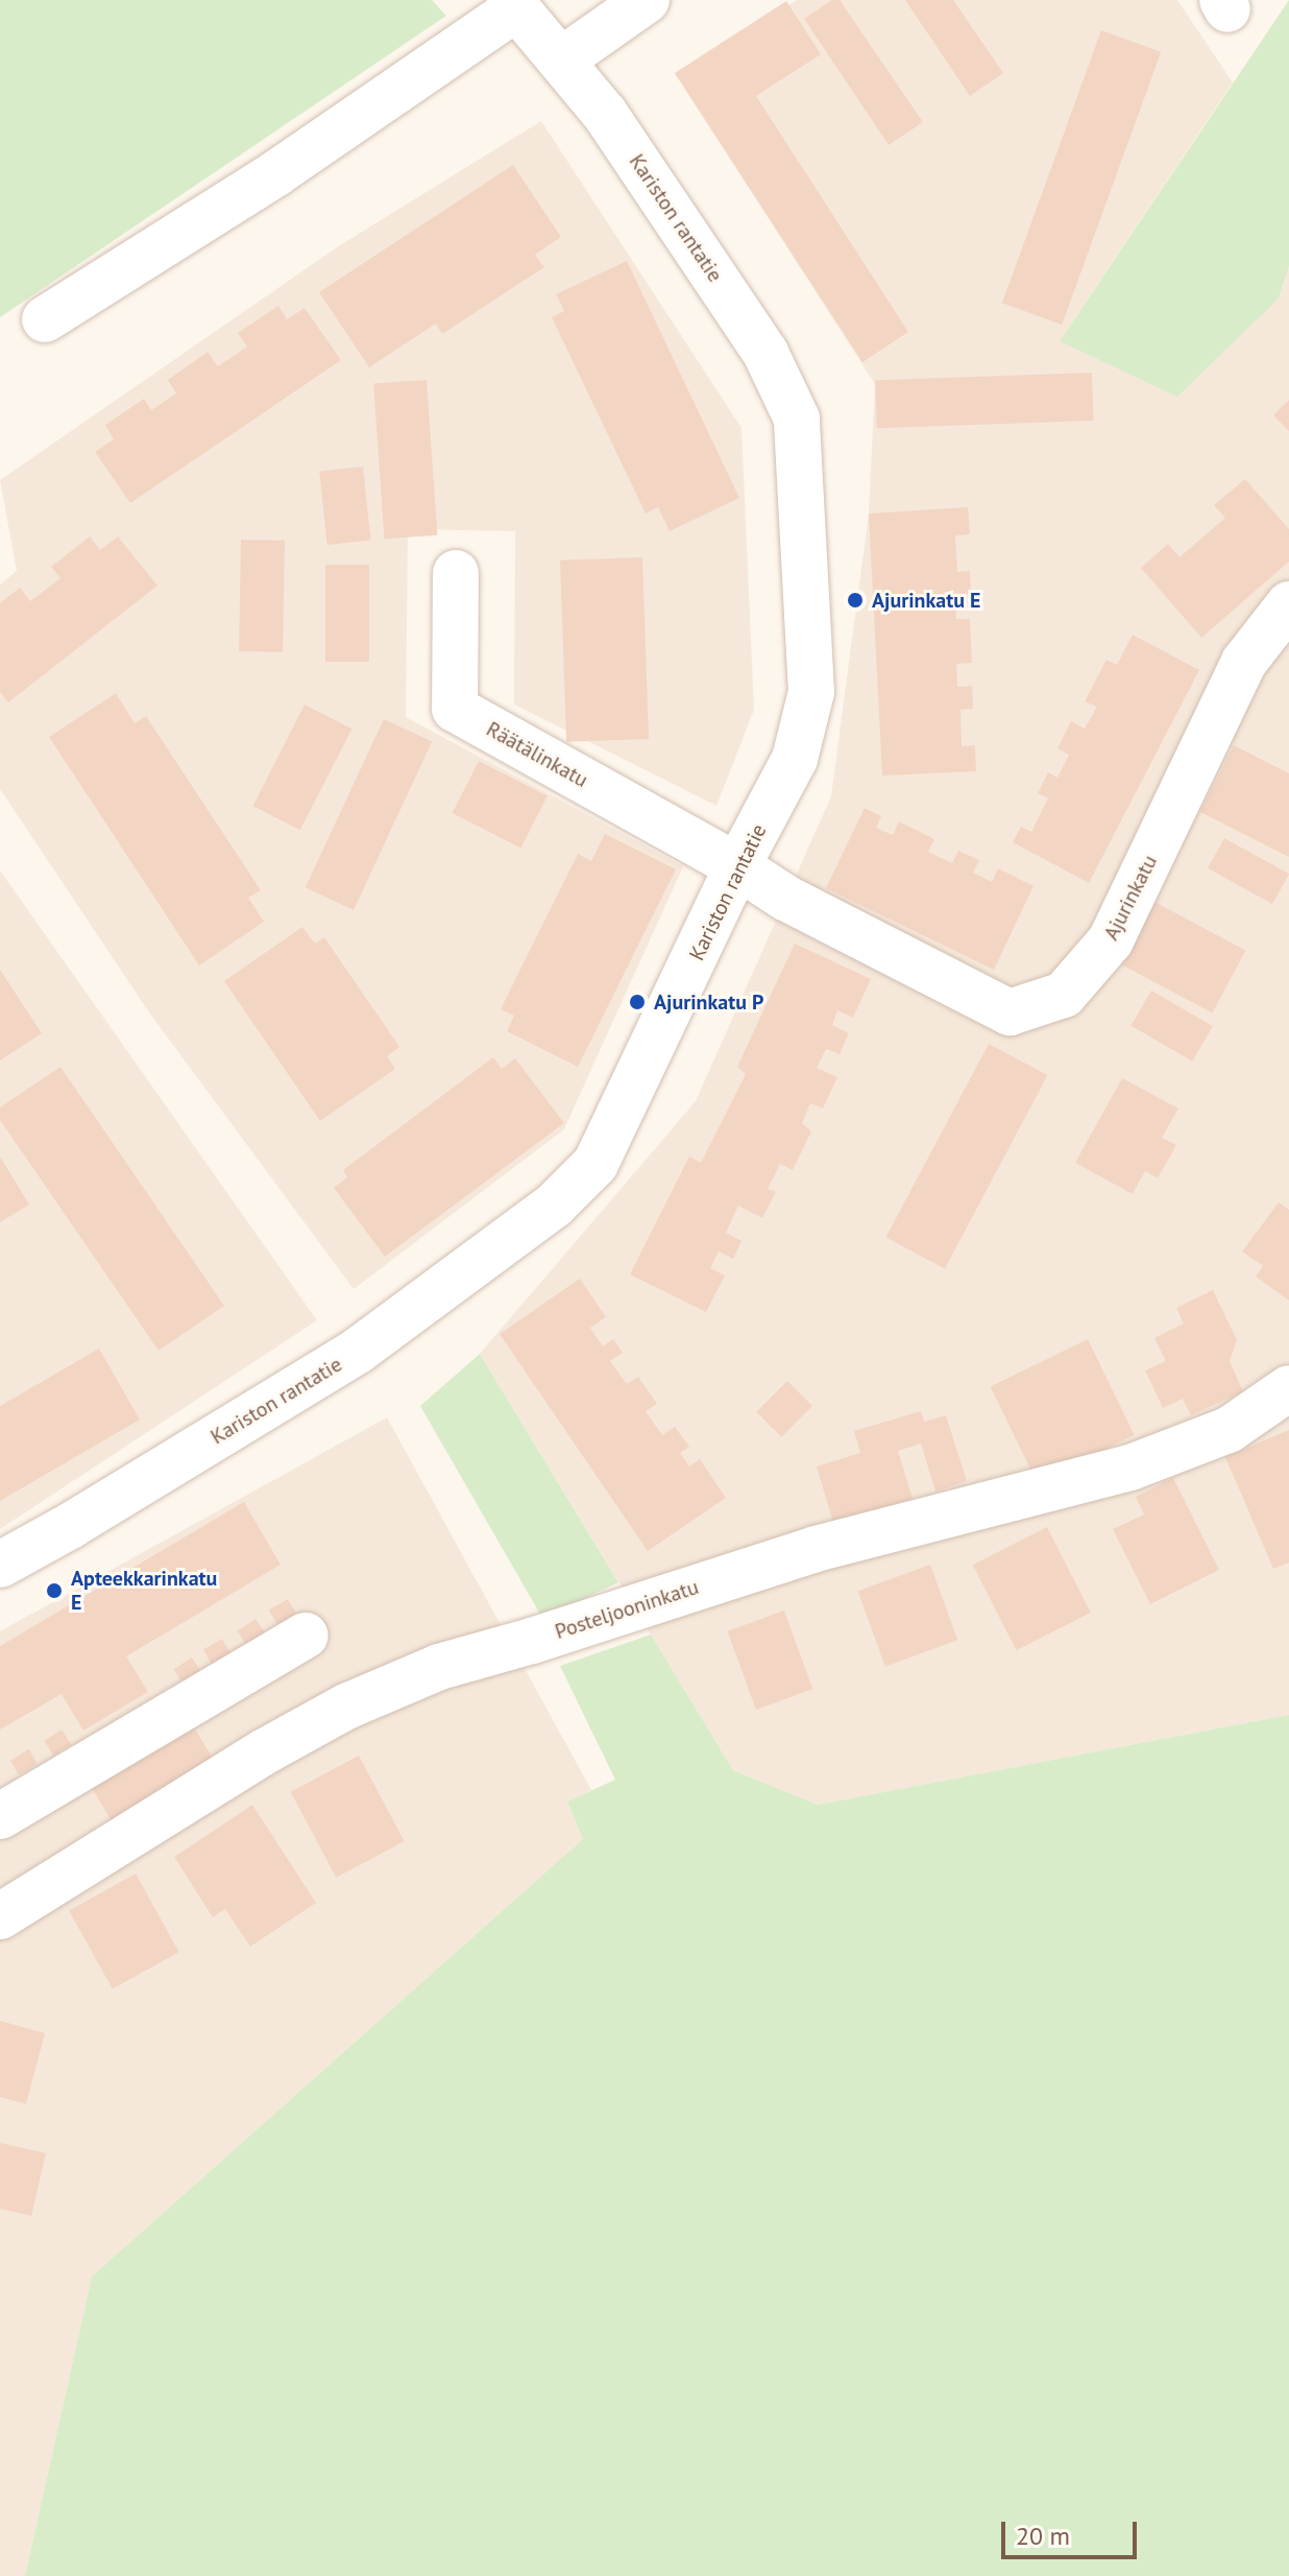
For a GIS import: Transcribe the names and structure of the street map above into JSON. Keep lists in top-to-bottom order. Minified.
{"streets":{"street":["Kariston rantatie","Räätälinkatu","Ajurinkatu","Posteljooninkatu"]},"crossings":[["Kariston rantatie","Räätälinkatu"],["Kariston rantatie","Ajurinkatu"],["Räätälinkatu","Ajurinkatu"]],"places":["Ajurinkatu E","Ajurinkatu P","Apteekkarinkatu E"],"scale_bar":"20 m"}
